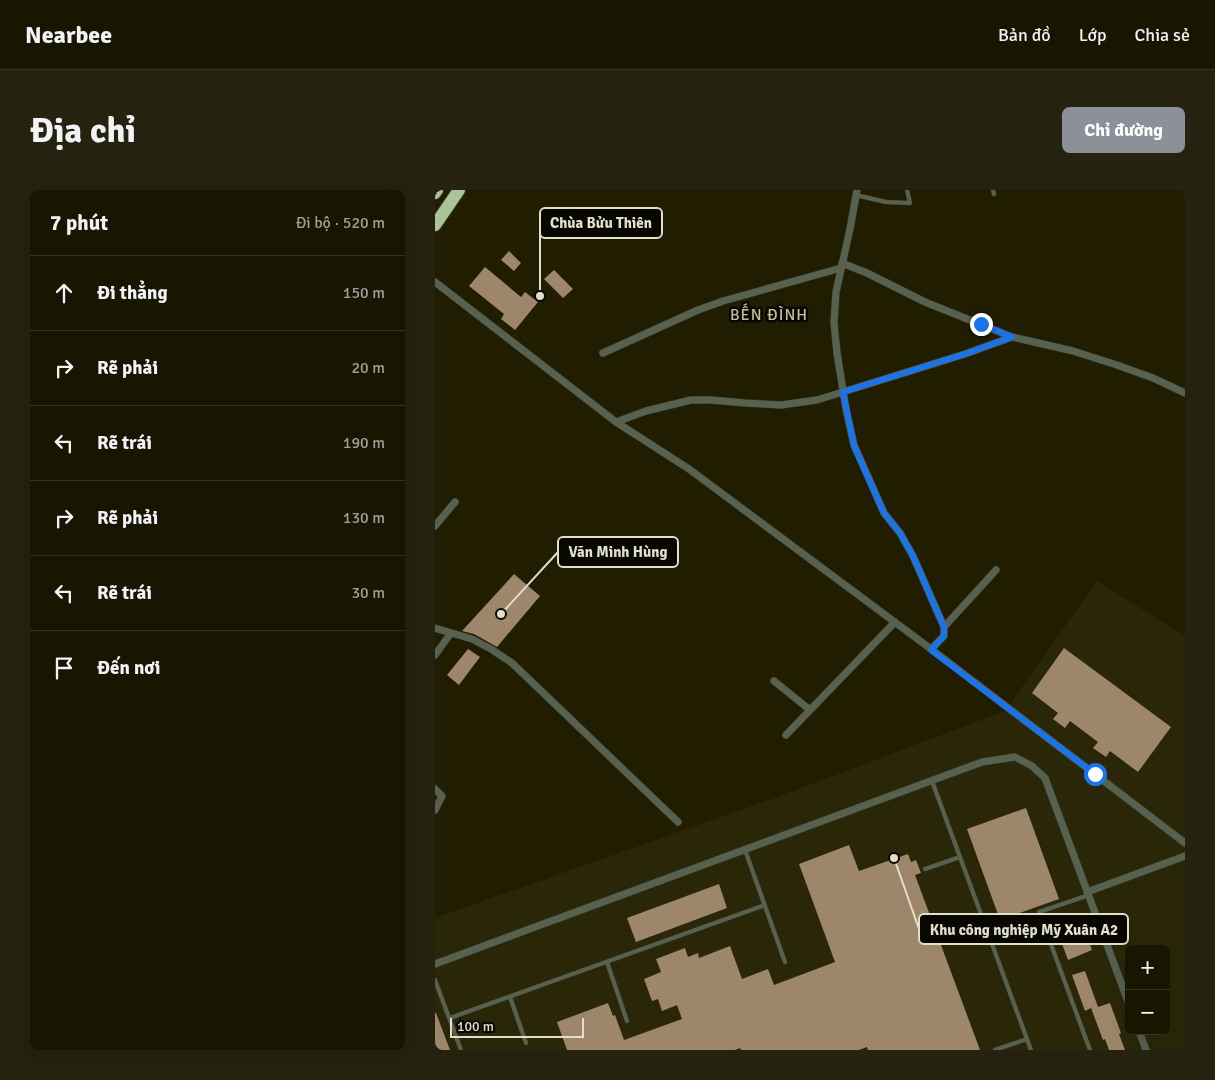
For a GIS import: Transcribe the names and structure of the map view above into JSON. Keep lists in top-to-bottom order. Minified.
{"districts":["BẾN ĐÌNH"],"places":["Chùa Bửu Thiên","Văn Minh Hùng","Khu công nghiệp Mỹ Xuân A2"],"scale_bar":"100 m","page":{"header":"Nearbee","nav":["Bản đồ","Lớp","Chia sẻ"],"buttons":"Chỉ đường","title":"Địa chỉ","heading":["7 phút","Đi bộ · 520 m"],"list":[["Đi thẳng","150 m"],["Rẽ phải","20 m"],["Rẽ trái","190 m"],["Rẽ phải","130 m"],["Rẽ trái","30 m"],"Đến nơi"],"map_buttons":["+","−"],"scale":"100 m"}}
